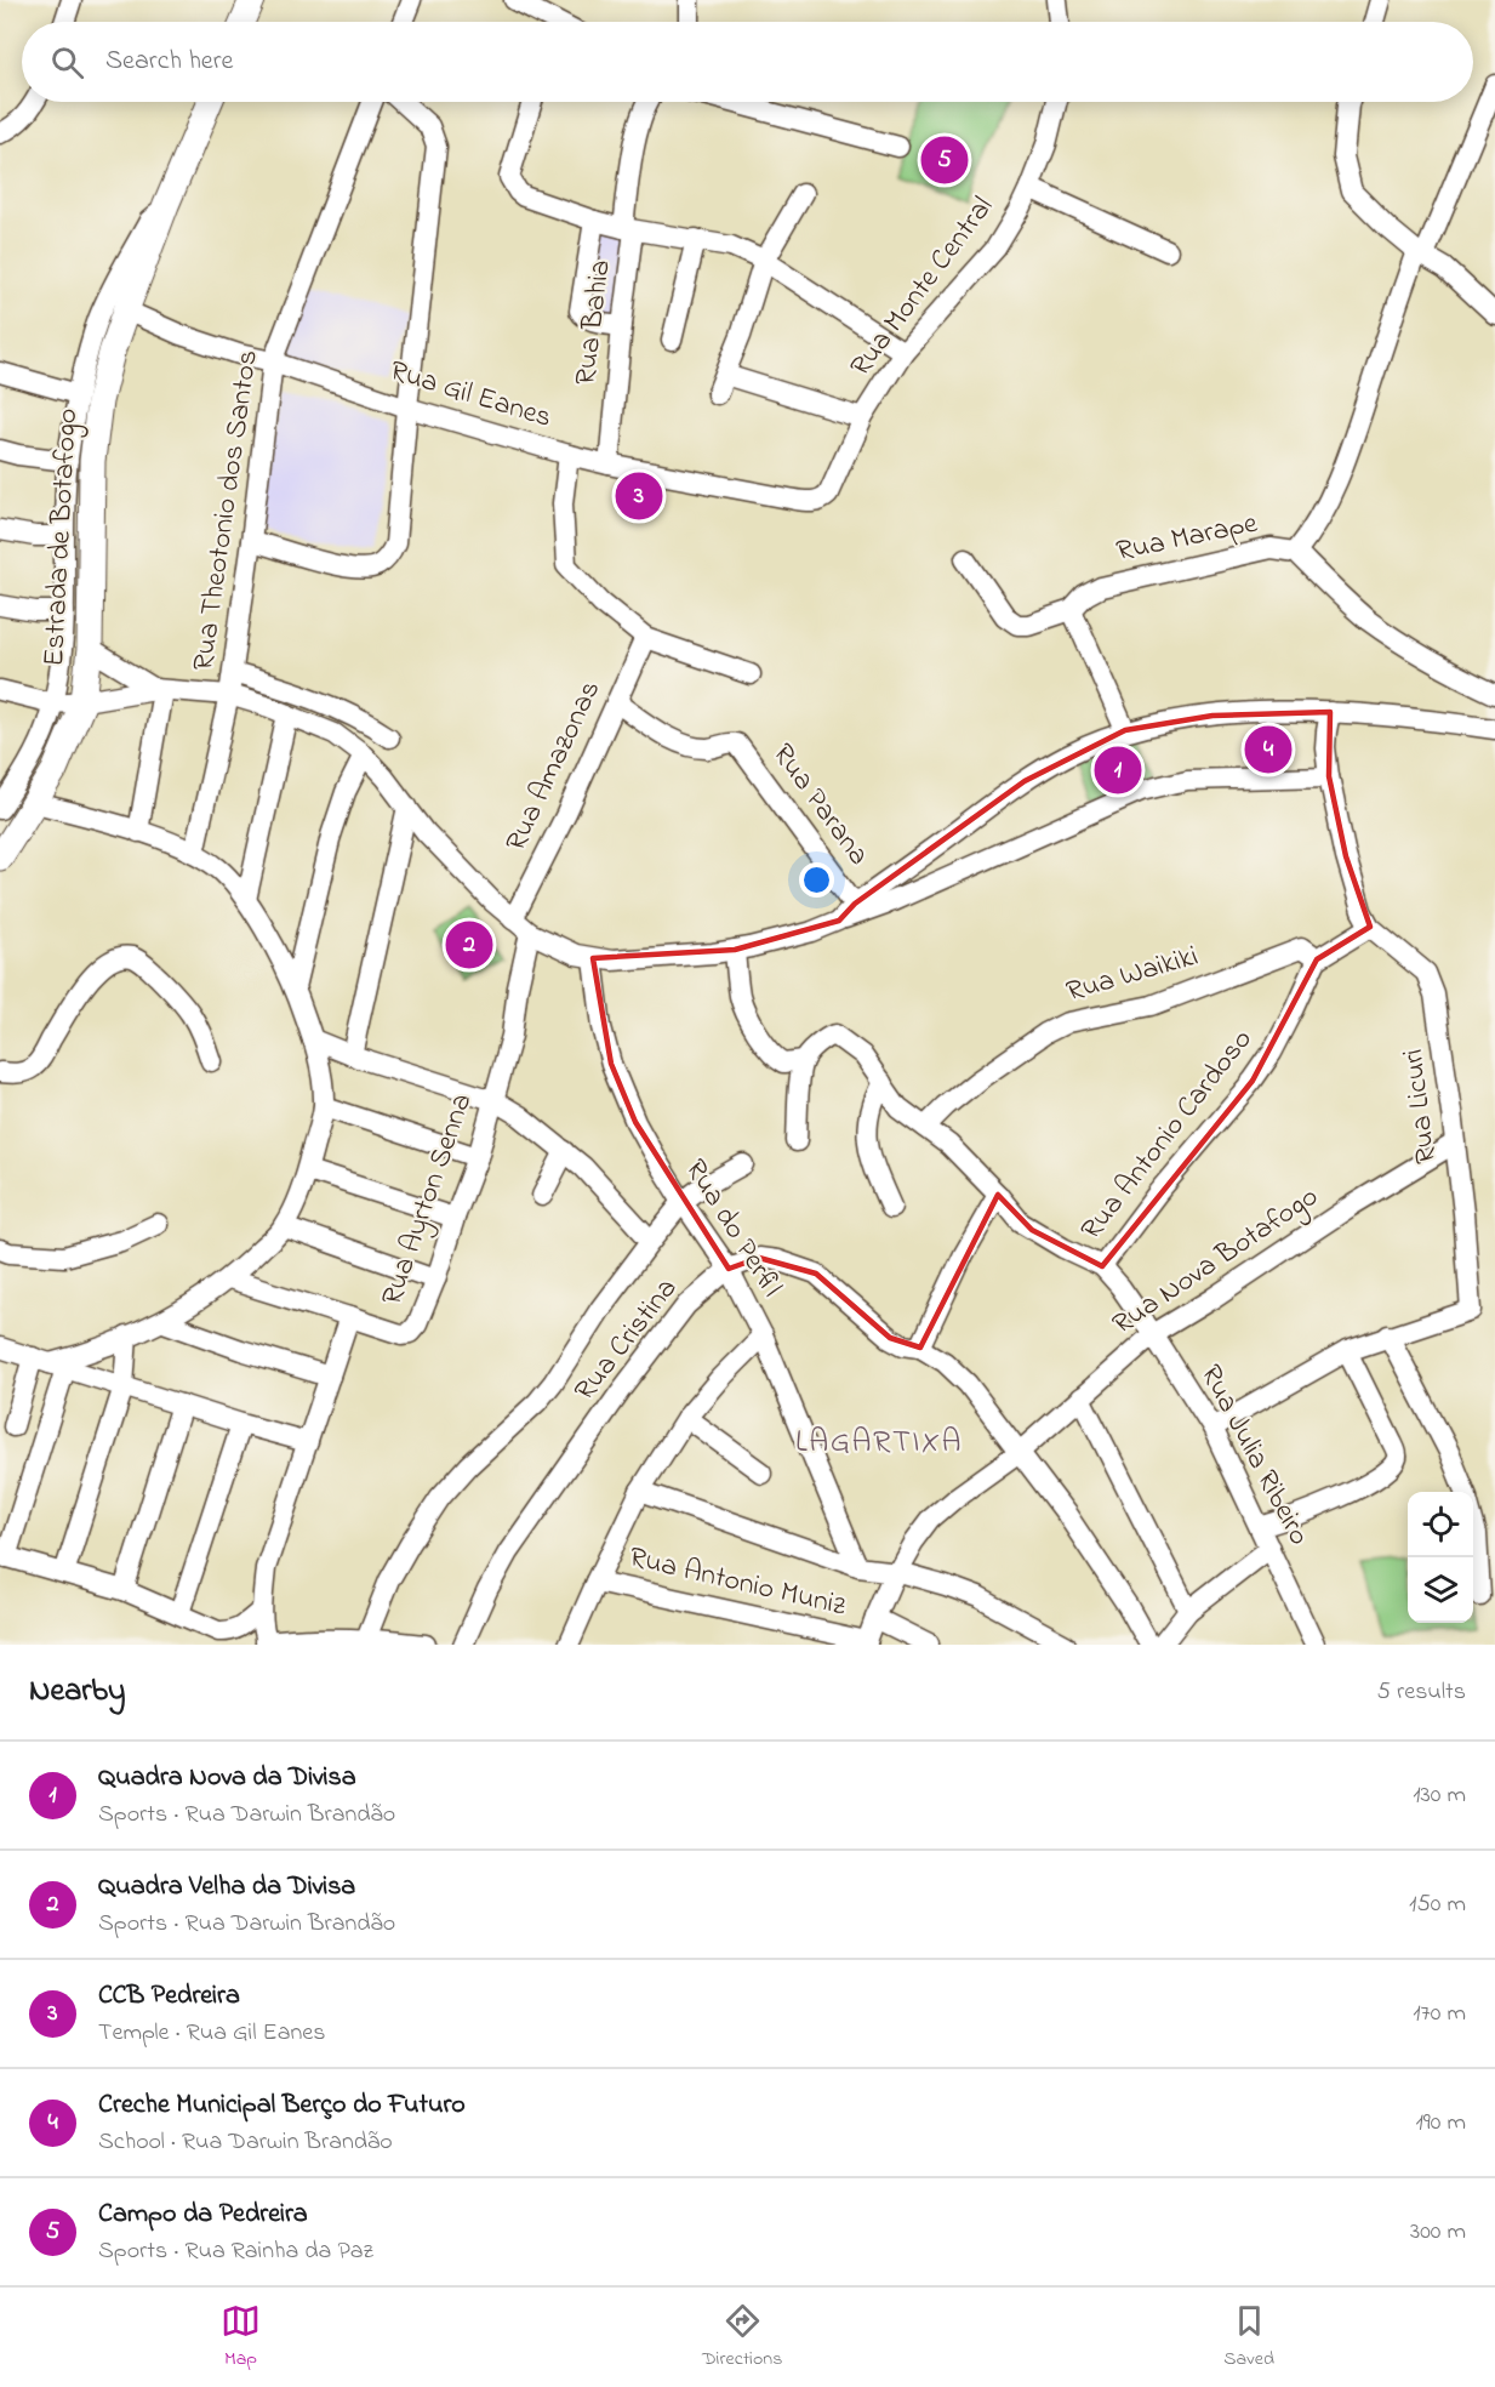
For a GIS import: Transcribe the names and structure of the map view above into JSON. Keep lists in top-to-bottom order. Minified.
{"streets":{"main road":["Estrada de Botafogo"],"street":["Rua Monte Central","Rua Bahia","Rua Gil Eanes","Rua Theotonio dos Santos","Rua Marape","Rua Amazonas","Rua Parana","Rua Waikiki","Rua Licuri","Rua Antonio Cardoso","Rua Ayrton Senna","Rua do Perfil","Rua Nova Botafogo","Rua Cristina","Rua Julia Ribeiro","Rua Antonio Muniz"]},"crossings":[["Rua Monte Central","Rua Gil Eanes"],["Rua Bahia","Rua Gil Eanes"],["Rua Gil Eanes","Rua Theotonio dos Santos"],["Rua Gil Eanes","Estrada de Botafogo"],["Rua Amazonas","Rua Parana"],["Rua Waikiki","Rua Antonio Cardoso"],["Rua Licuri","Rua Nova Botafogo"],["Rua Antonio Cardoso","Rua Julia Ribeiro"],["Rua do Perfil","Rua Cristina"],["Rua Nova Botafogo","Rua Cristina"],["Rua Nova Botafogo","Rua Julia Ribeiro"],["Rua Nova Botafogo","Rua Antonio Muniz"]],"districts":["LAGARTIXA"],"page":{"search":"Search here","pins":["5","3","4","1","2"],"heading":["Nearby","5 results"],"list":[{"mark":"1","name":"Quadra Nova da Divisa","note":"Sports · Rua Darwin Brandão","value":"130 m"},{"mark":"2","name":"Quadra Velha da Divisa","note":"Sports · Rua Darwin Brandão","value":"150 m"},{"mark":"3","name":"CCB Pedreira","note":"Temple · Rua Gil Eanes","value":"170 m"},{"mark":"4","name":"Creche Municipal Berço do Futuro","note":"School · Rua Darwin Brandão","value":"190 m"},{"mark":"5","name":"Campo da Pedreira","note":"Sports · Rua Rainha da Paz","value":"300 m"}],"nav":["Map","Directions","Saved"]}}
